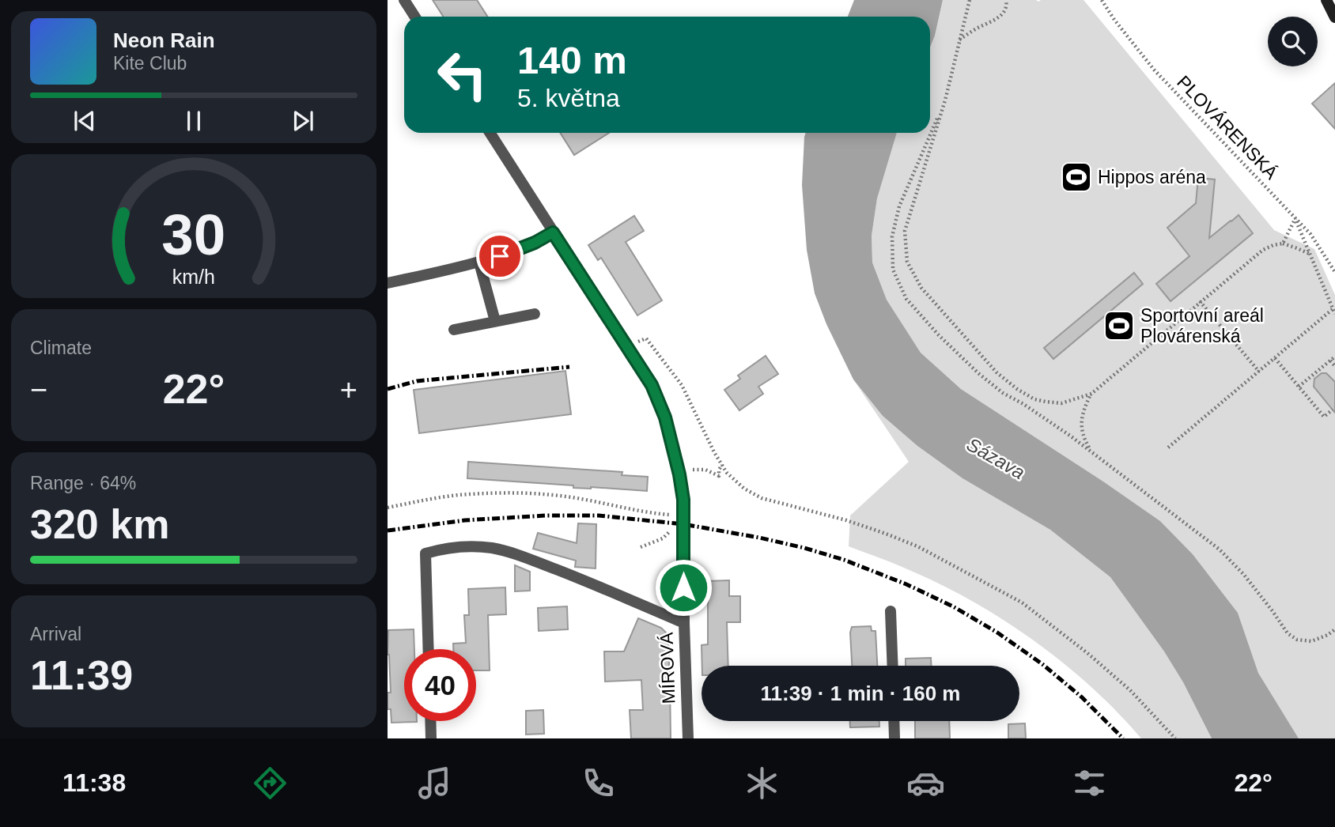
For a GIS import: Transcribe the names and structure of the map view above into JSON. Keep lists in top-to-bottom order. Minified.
{"streets":{"street":["MÍROVÁ"],"path":["PLOVÁRENSKÁ"]},"water":["Sázava"],"places":{"sports":["Hippos aréna","Sportovní areál Plovárenská"]},"page":{"turn":["140 m","5. května"],"song":["Neon Rain","Kite Club"],"tile":["Climate",["Range · 64%","320 km"],["Arrival","11:39"]],"heat":["−","22°","+"],"limit":"40","trip":"11:39 · 1 min · 160 m","tabs":["11:38","22°"],"gauge":["30","km/h"]}}
